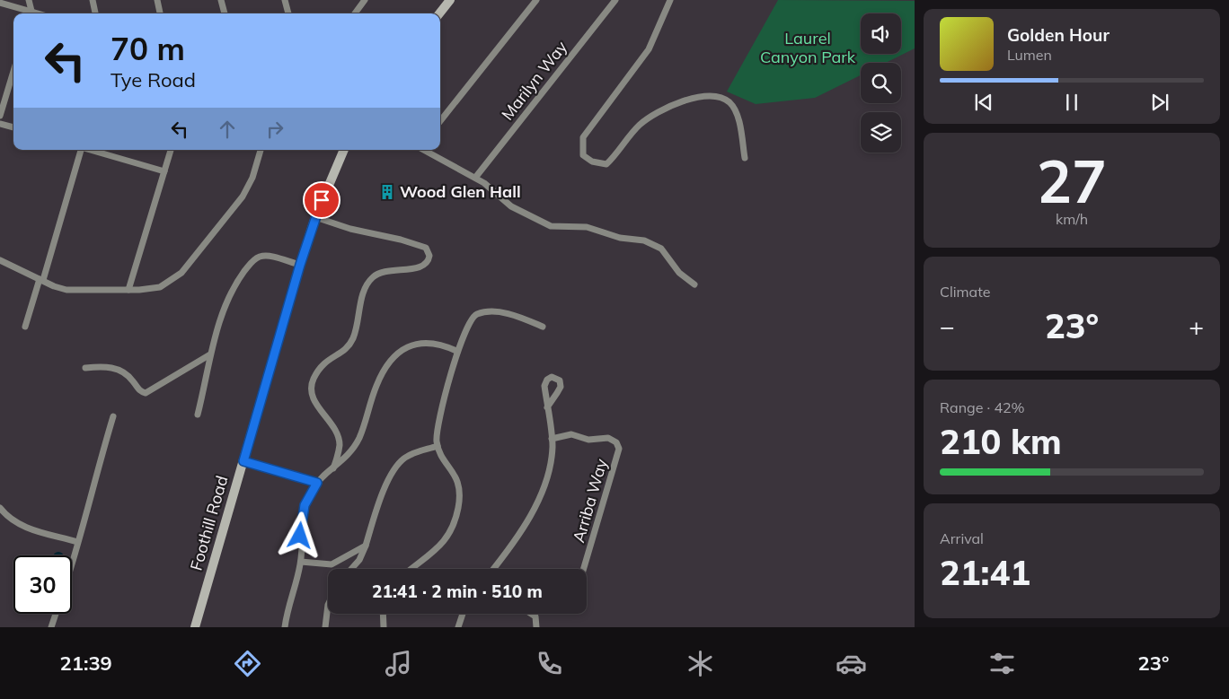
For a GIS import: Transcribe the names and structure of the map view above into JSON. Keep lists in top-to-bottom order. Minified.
{"streets":{"main road":["Foothill Road"],"street":["Marilyn Way","Arriba Way"]},"parks":["Laurel Canyon Park"],"places":{"building":["Wood Glen Hall"]},"page":{"turn":["70 m","Tye Road"],"song":["Golden Hour","Lumen"],"tile":[["27","km/h"],"Climate",["Range · 42%","210 km"],["Arrival","21:41"]],"heat":["−","23°","+"],"limit":"30","trip":"21:41 · 2 min · 510 m","tabs":["21:39","23°"]}}
